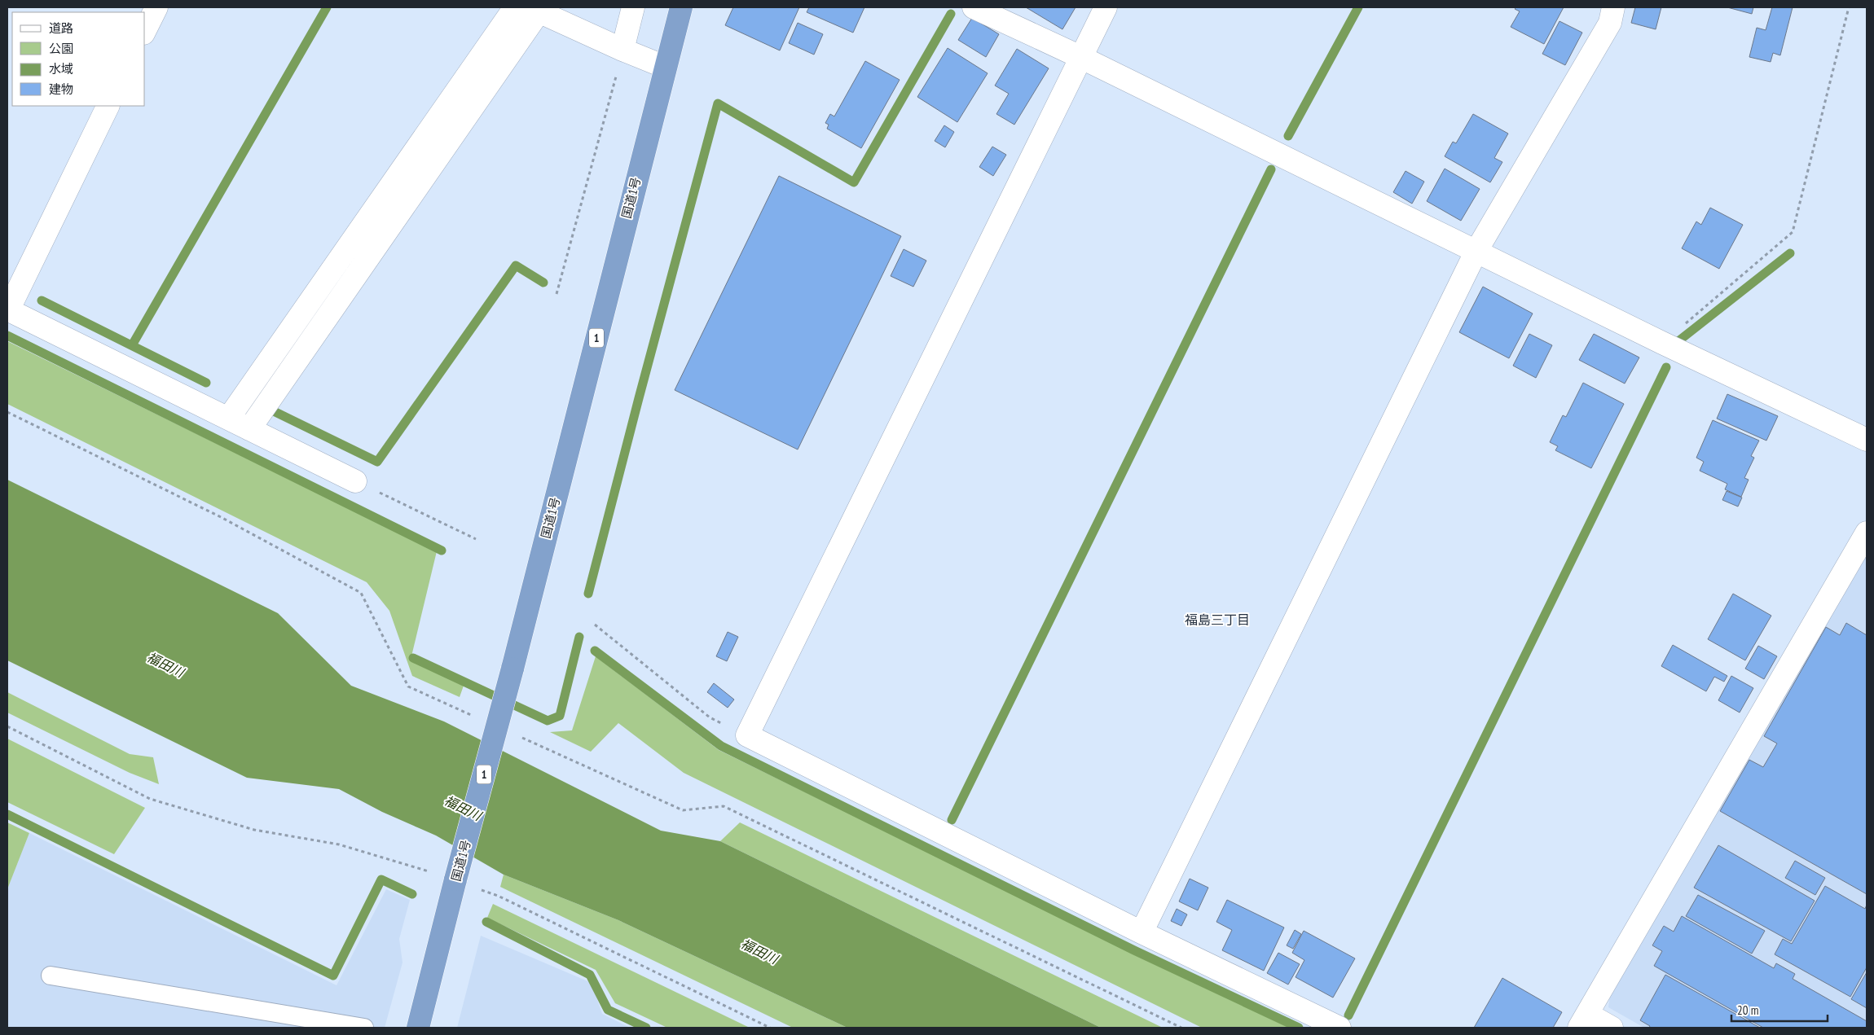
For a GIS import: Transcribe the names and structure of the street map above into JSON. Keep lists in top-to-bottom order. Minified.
{"streets":{"highway":["国道1号","1"]},"districts":["福島三丁目"],"water":["福田川"],"legend":["道路","公園","水域","建物"],"scale_bar":"20 m"}
